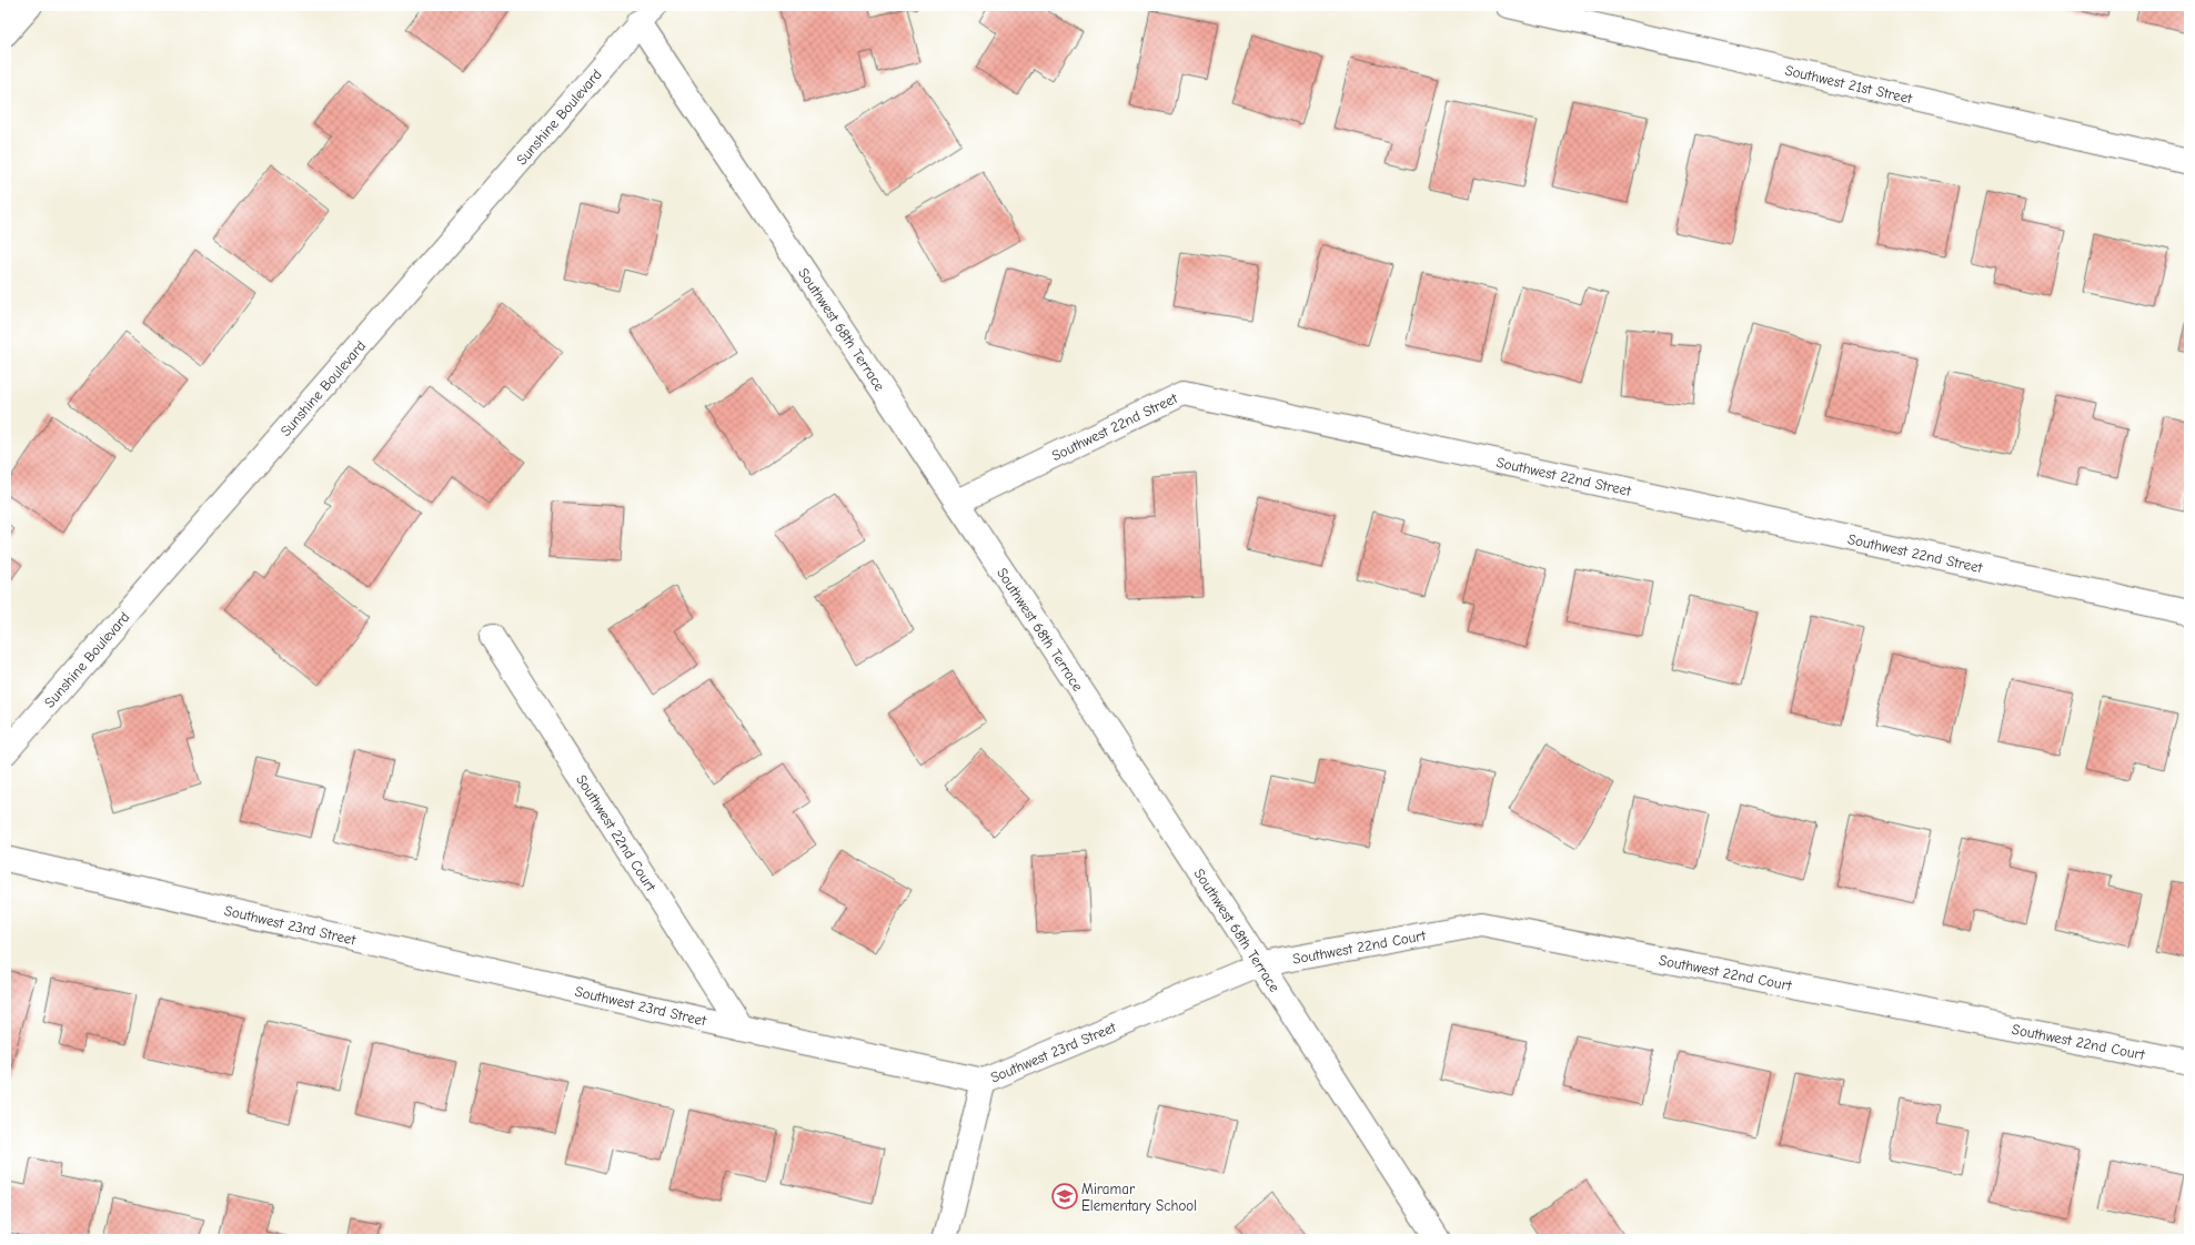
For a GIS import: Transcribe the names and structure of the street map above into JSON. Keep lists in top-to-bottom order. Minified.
{"streets":{"main road":["Southwest 21st Street","Sunshine Boulevard","Southwest 68th Terrace","Southwest 22nd Street","Southwest 22nd Court","Southwest 23rd Street"]},"crossings":[["Sunshine Boulevard","Southwest 68th Terrace"],["Southwest 68th Terrace","Southwest 22nd Street"],["Southwest 68th Terrace","Southwest 22nd Court"],["Southwest 68th Terrace","Southwest 23rd Street"],["Southwest 22nd Court","Southwest 23rd Street"]],"places":{"school or university":["Miramar Elementary School"]}}
